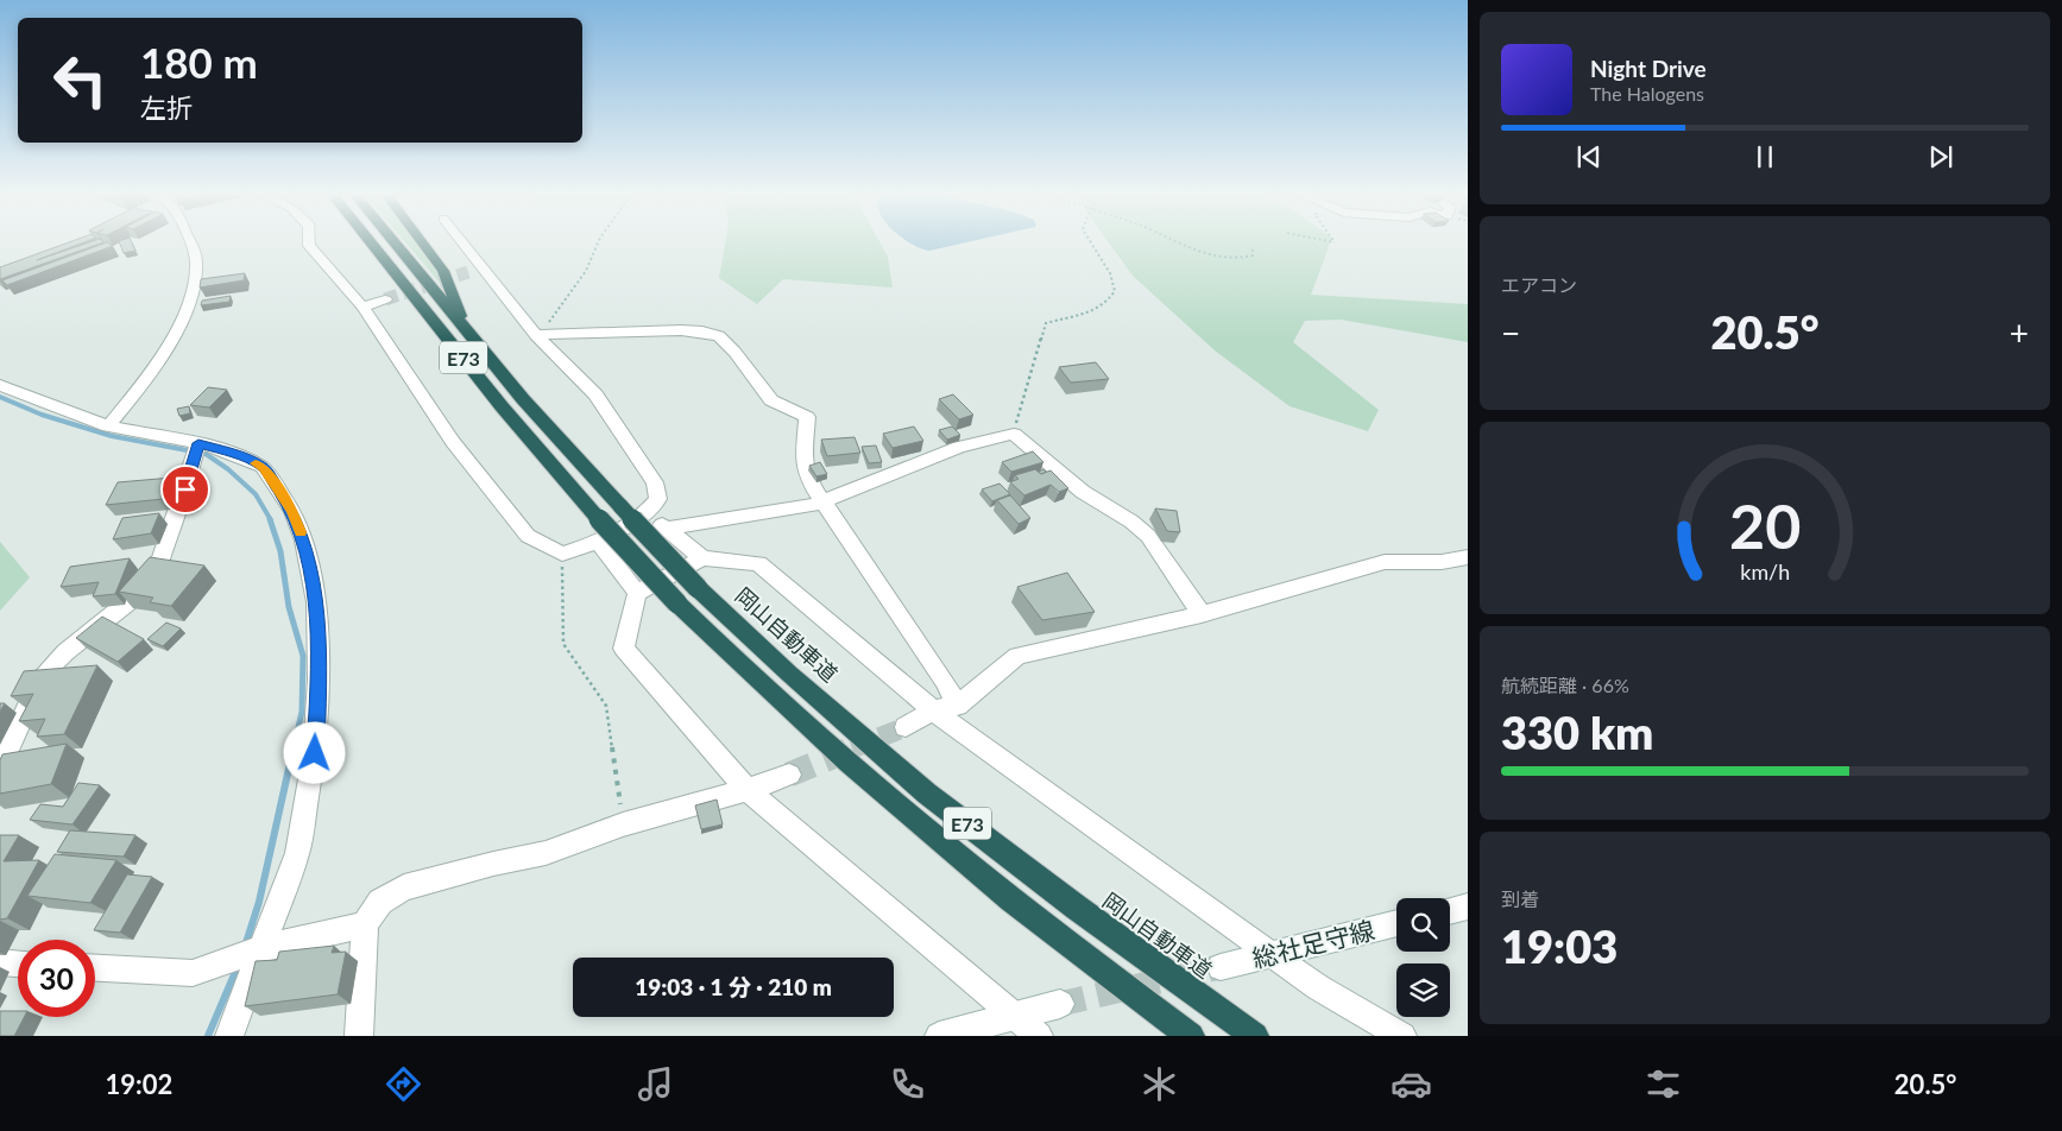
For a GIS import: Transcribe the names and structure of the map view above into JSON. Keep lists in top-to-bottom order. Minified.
{"streets":{"highway":["E73","岡山自動車道"],"street":["総社足守線"]},"page":{"turn":["180 m","左折"],"song":["Night Drive","The Halogens"],"tile":["エアコン",["航続距離 · 66%","330 km"],["到着","19:03"]],"heat":["−","20.5°","+"],"limit":"30","trip":"19:03 · 1 分 · 210 m","tabs":["19:02","20.5°"],"gauge":["20","km/h"]}}
